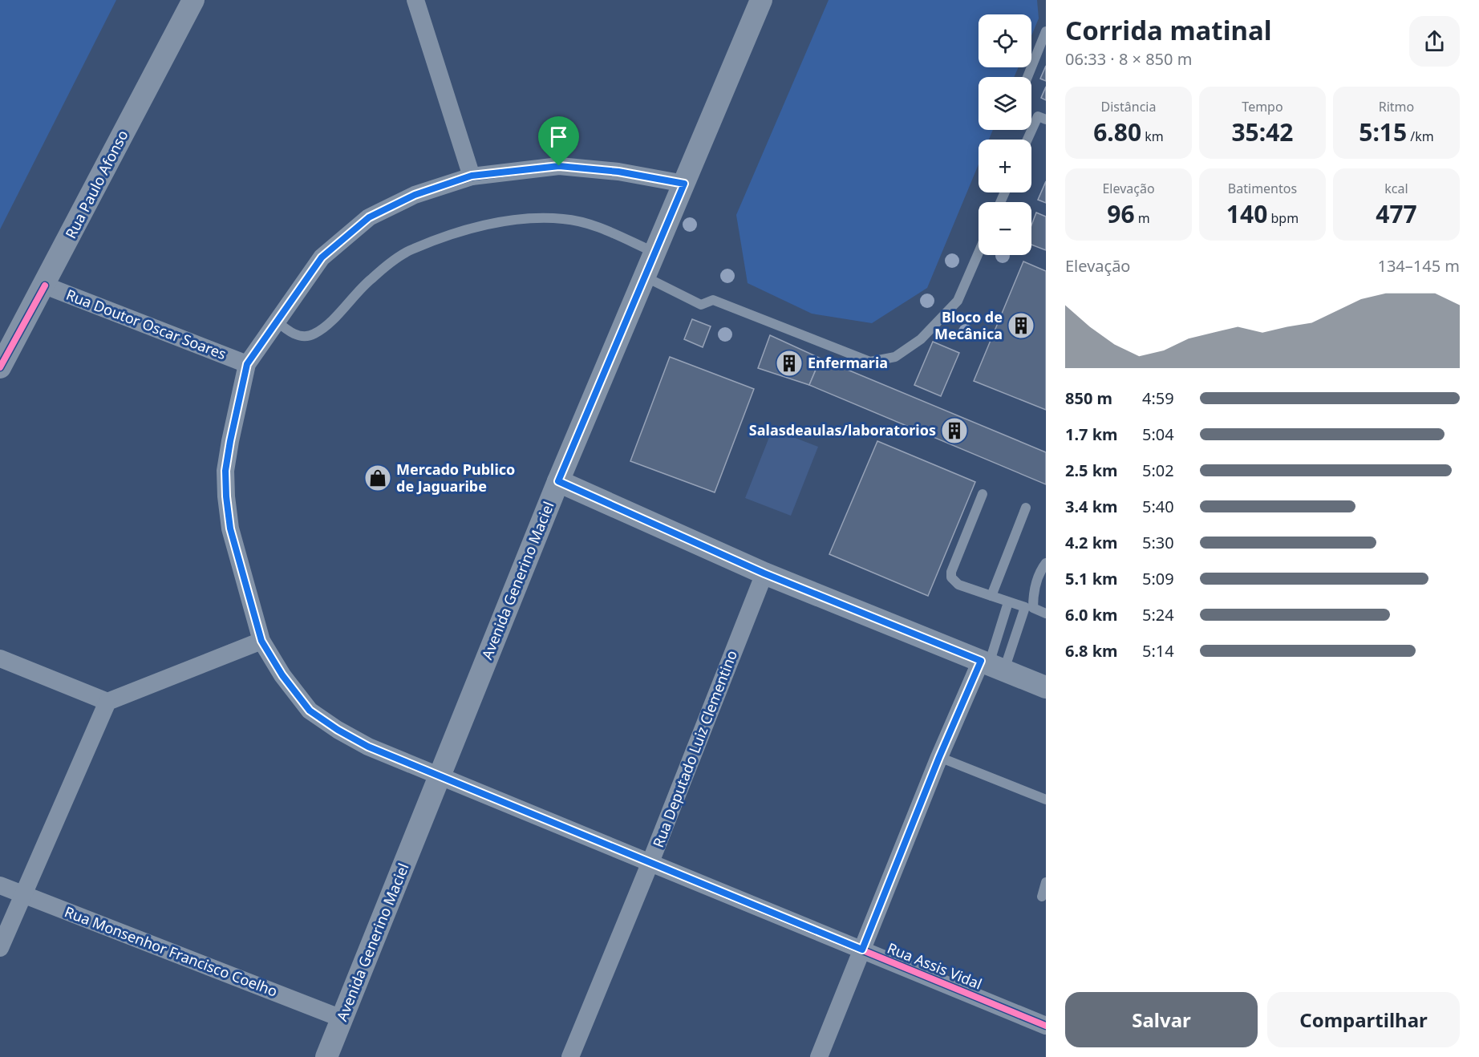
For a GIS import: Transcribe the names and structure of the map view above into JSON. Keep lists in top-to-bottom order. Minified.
{"streets":{"street":["Rua Paulo Afonso","Rua Doutor Oscar Soares","Avenida Generino Maciel","Rua Deputado Luiz Clementino","Rua Monsenhor Francisco Coelho","Rua Assis Vidal"]},"crossings":[["Rua Paulo Afonso","Rua Doutor Oscar Soares"],["Rua Doutor Oscar Soares","Rua Assis Vidal"],["Avenida Generino Maciel","Rua Monsenhor Francisco Coelho"],["Avenida Generino Maciel","Rua Assis Vidal"],["Rua Deputado Luiz Clementino","Rua Assis Vidal"]],"places":{"building":["Bloco de Mecânica","Enfermaria","Salasdeaulas/laboratorios"],"shop":["Mercado Publico de Jaguaribe"]},"page":{"heading":["Corrida matinal","06:33 · 8 × 850 m"],"map_buttons":["+","−"],"stats":[["Distância","6.80 km"],["Tempo","35:42"],["Ritmo","5:15 /km"],["Elevação","96 m"],["Batimentos","140 bpm"],["kcal","477"]],"chart":["Elevação","134–145 m"],"list":[{"name":"850 m","note":"4:59"},{"name":"1.7 km","note":"5:04"},{"name":"2.5 km","note":"5:02"},{"name":"3.4 km","note":"5:40"},{"name":"4.2 km","note":"5:30"},{"name":"5.1 km","note":"5:09"},{"name":"6.0 km","note":"5:24"},{"name":"6.8 km","note":"5:14"}],"buttons":["Salvar","Compartilhar"]}}
